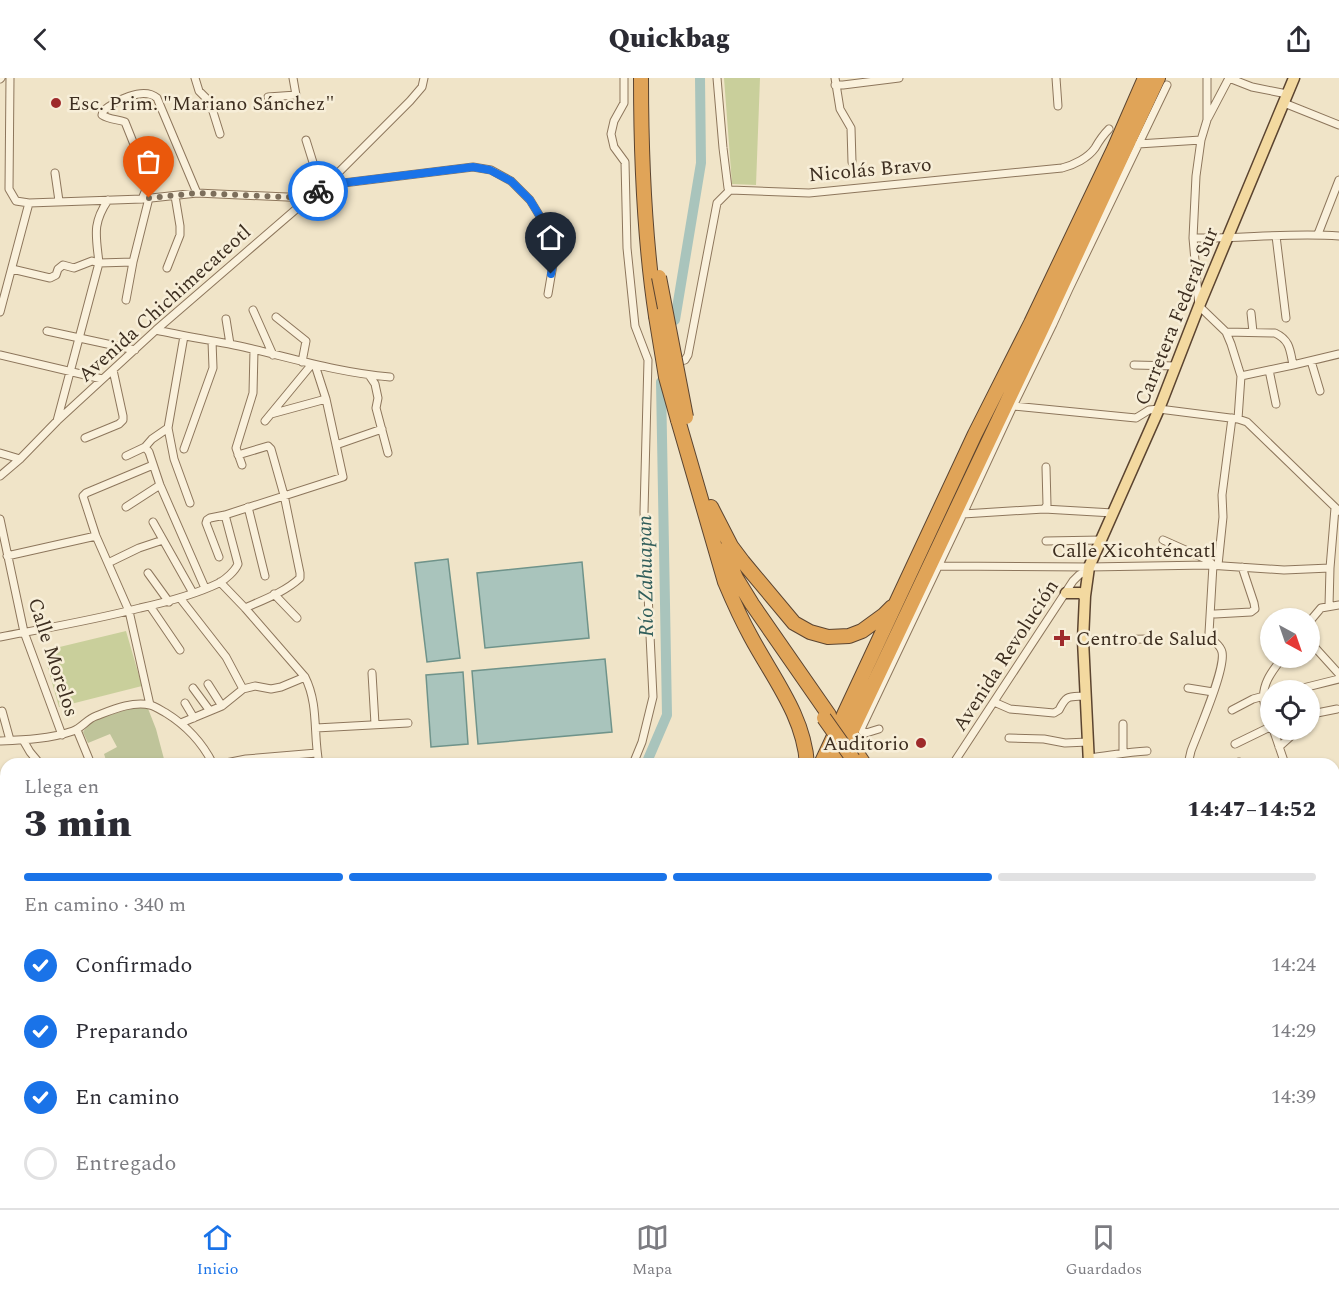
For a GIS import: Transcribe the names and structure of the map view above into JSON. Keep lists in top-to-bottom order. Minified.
{"streets":{"main road":["Carretera Federal Sur"],"street":["Nicolás Bravo","Avenida Chichimecateotl","Calle Xicohténcatl","Avenida Revolución","Calle Morelos"]},"crossings":[["Carretera Federal Sur","Calle Xicohténcatl"],["Carretera Federal Sur","Avenida Revolución"],["Calle Xicohténcatl","Avenida Revolución"]],"water":["Río Zahuapan"],"places":{"other":["Esc. Prim. \"Mariano Sánchez\"","Auditorio"],"health":["Centro de Salud"]},"north":"bottom right","page":{"header":"Quickbag","heading":["3 min","Llega en","14:47–14:52"],"bar":"En camino · 340 m","list":[["Confirmado","14:24"],["Preparando","14:29"],["En camino","14:39"],"Entregado"],"tabs":["Inicio","Mapa","Guardados"]}}
